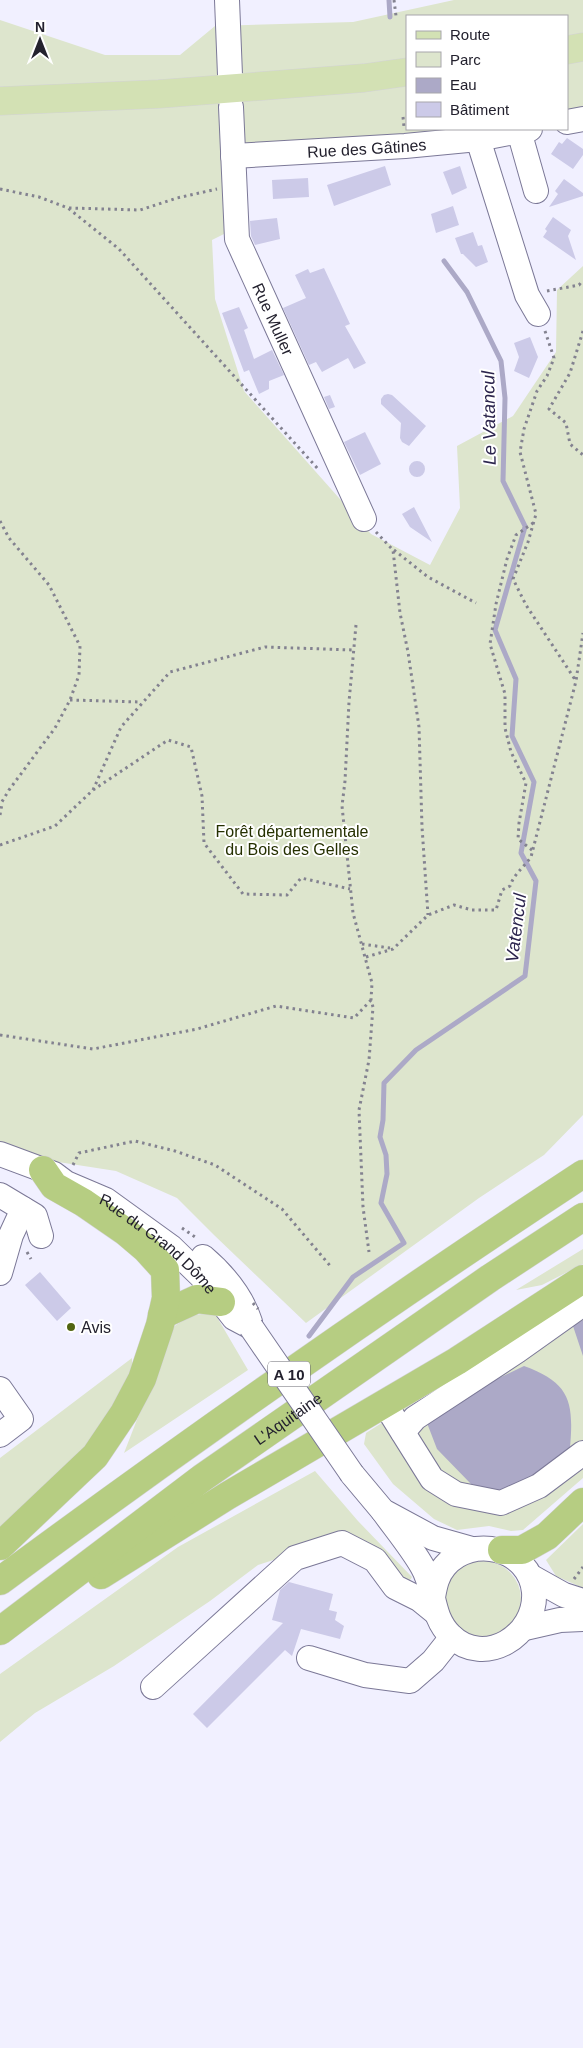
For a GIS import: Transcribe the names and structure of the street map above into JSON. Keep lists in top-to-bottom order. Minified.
{"streets":{"highway":["A 10","L'Aquitaine"],"street":["Rue des Gâtines","Rue Muller","Rue du Grand Dôme"]},"crossings":[["Rue des Gâtines","Rue Muller"]],"water":["Le Vatancul","Vatencul"],"parks":["Forêt départementale du Bois des Gelles"],"places":["Avis"],"legend":["Route","Parc","Eau","Bâtiment"],"north":"top"}
